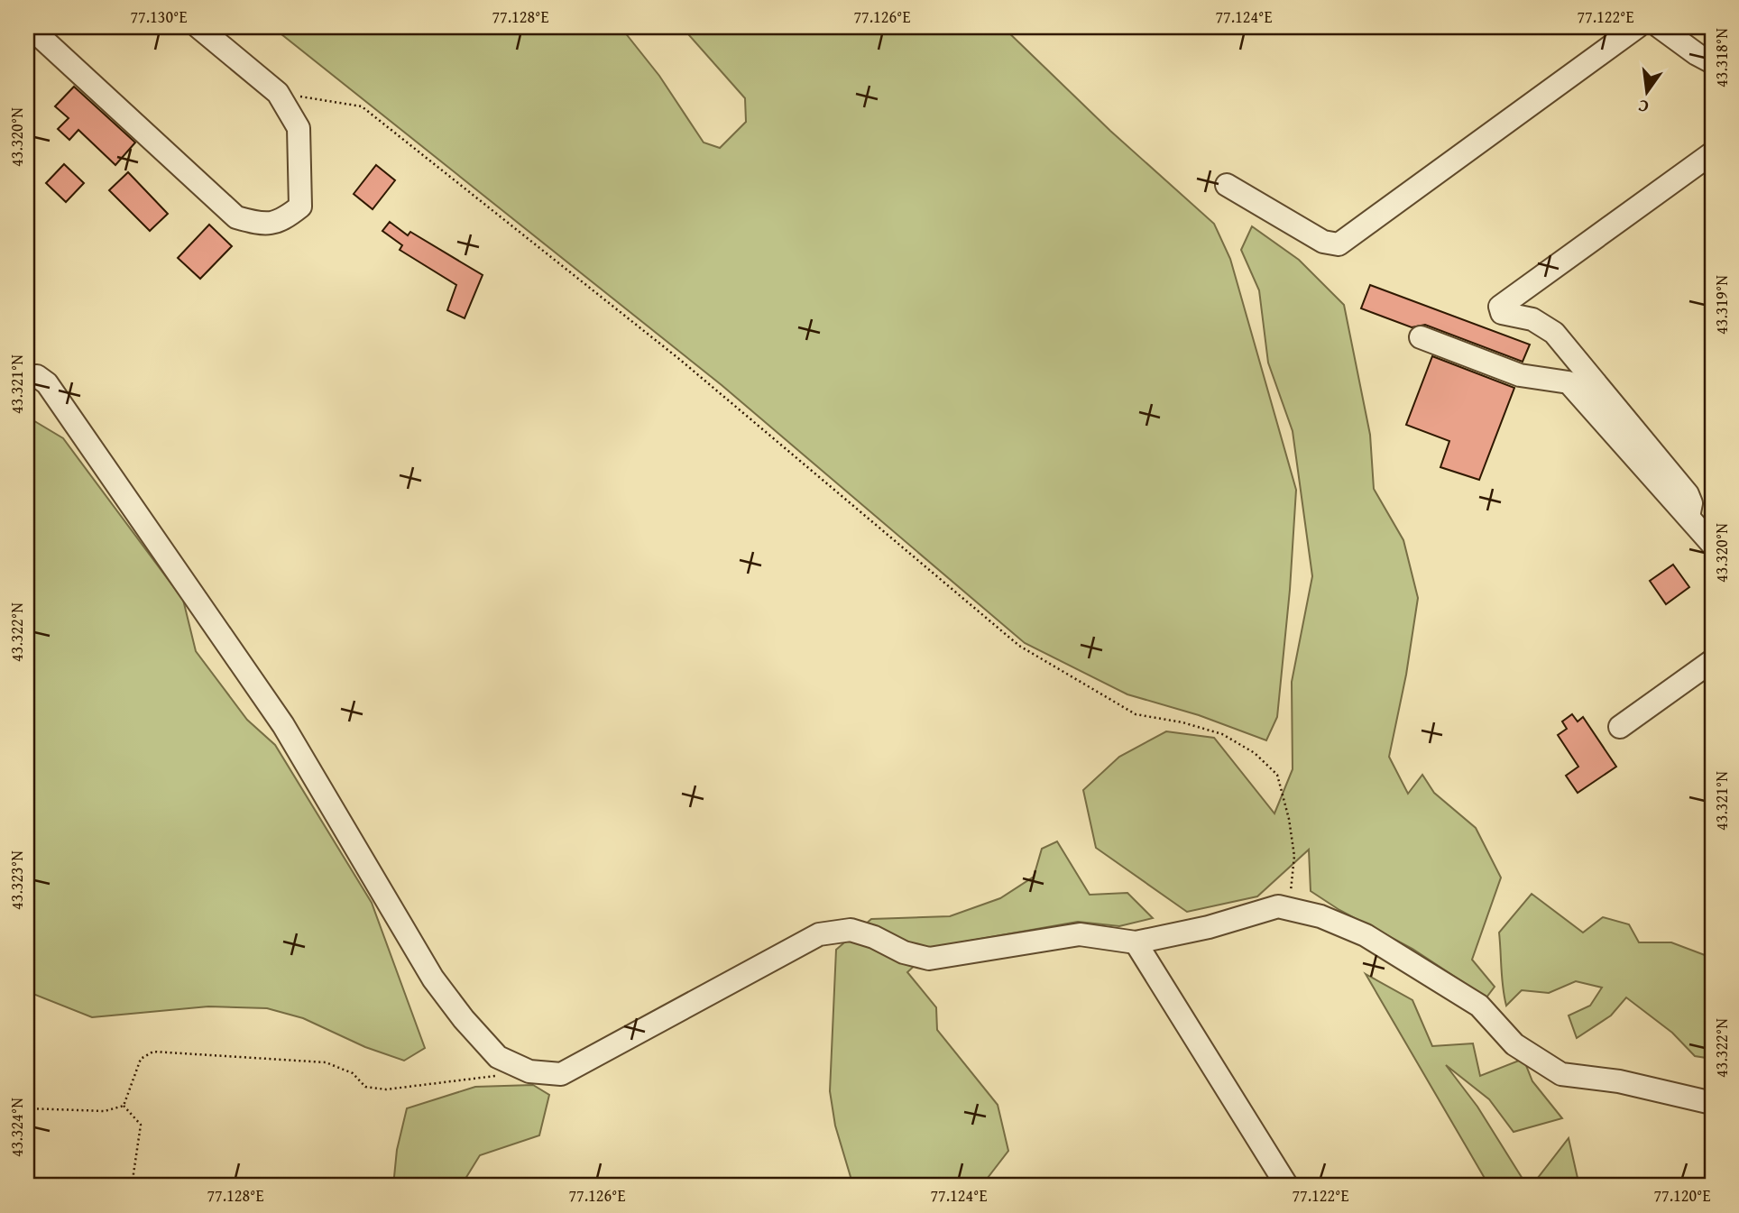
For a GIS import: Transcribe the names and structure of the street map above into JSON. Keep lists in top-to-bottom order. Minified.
{"north":"bottom","coordinates":["77.130°E","77.128°E","77.126°E","77.124°E","77.122°E","43.318°N","43.320°N","43.319°N","43.321°N","43.322°N","43.323°N","43.324°N","77.120°E"]}
